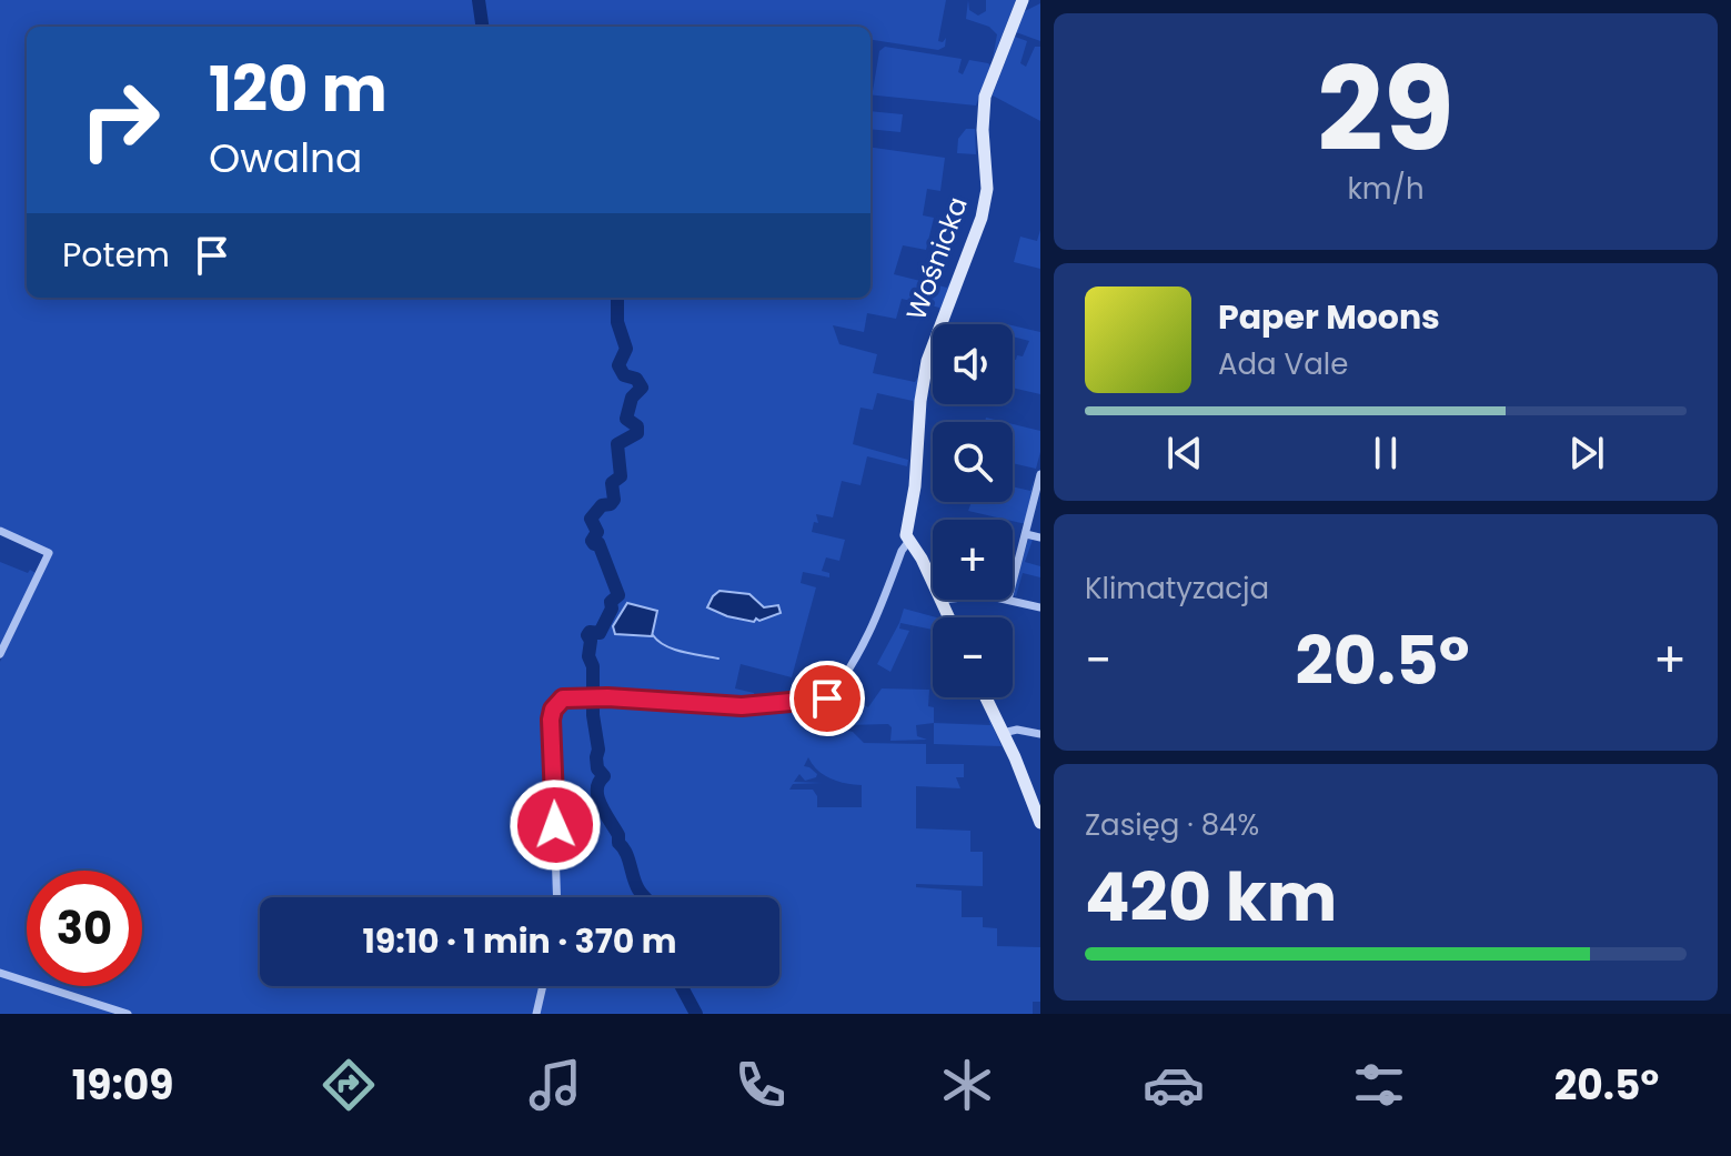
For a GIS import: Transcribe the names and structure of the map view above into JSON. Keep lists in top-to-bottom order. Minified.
{"streets":{"street":["Wośnicka"]},"page":{"tile":[["29","km/h"],"Klimatyzacja",["Zasięg · 84%","420 km"]],"turn":["120 m","Owalna"],"then":"Potem","song":["Paper Moons","Ada Vale"],"map_buttons":["+","−"],"heat":["−","20.5°","+"],"limit":"30","trip":"19:10 · 1 min · 370 m","tabs":["19:09","20.5°"]}}
